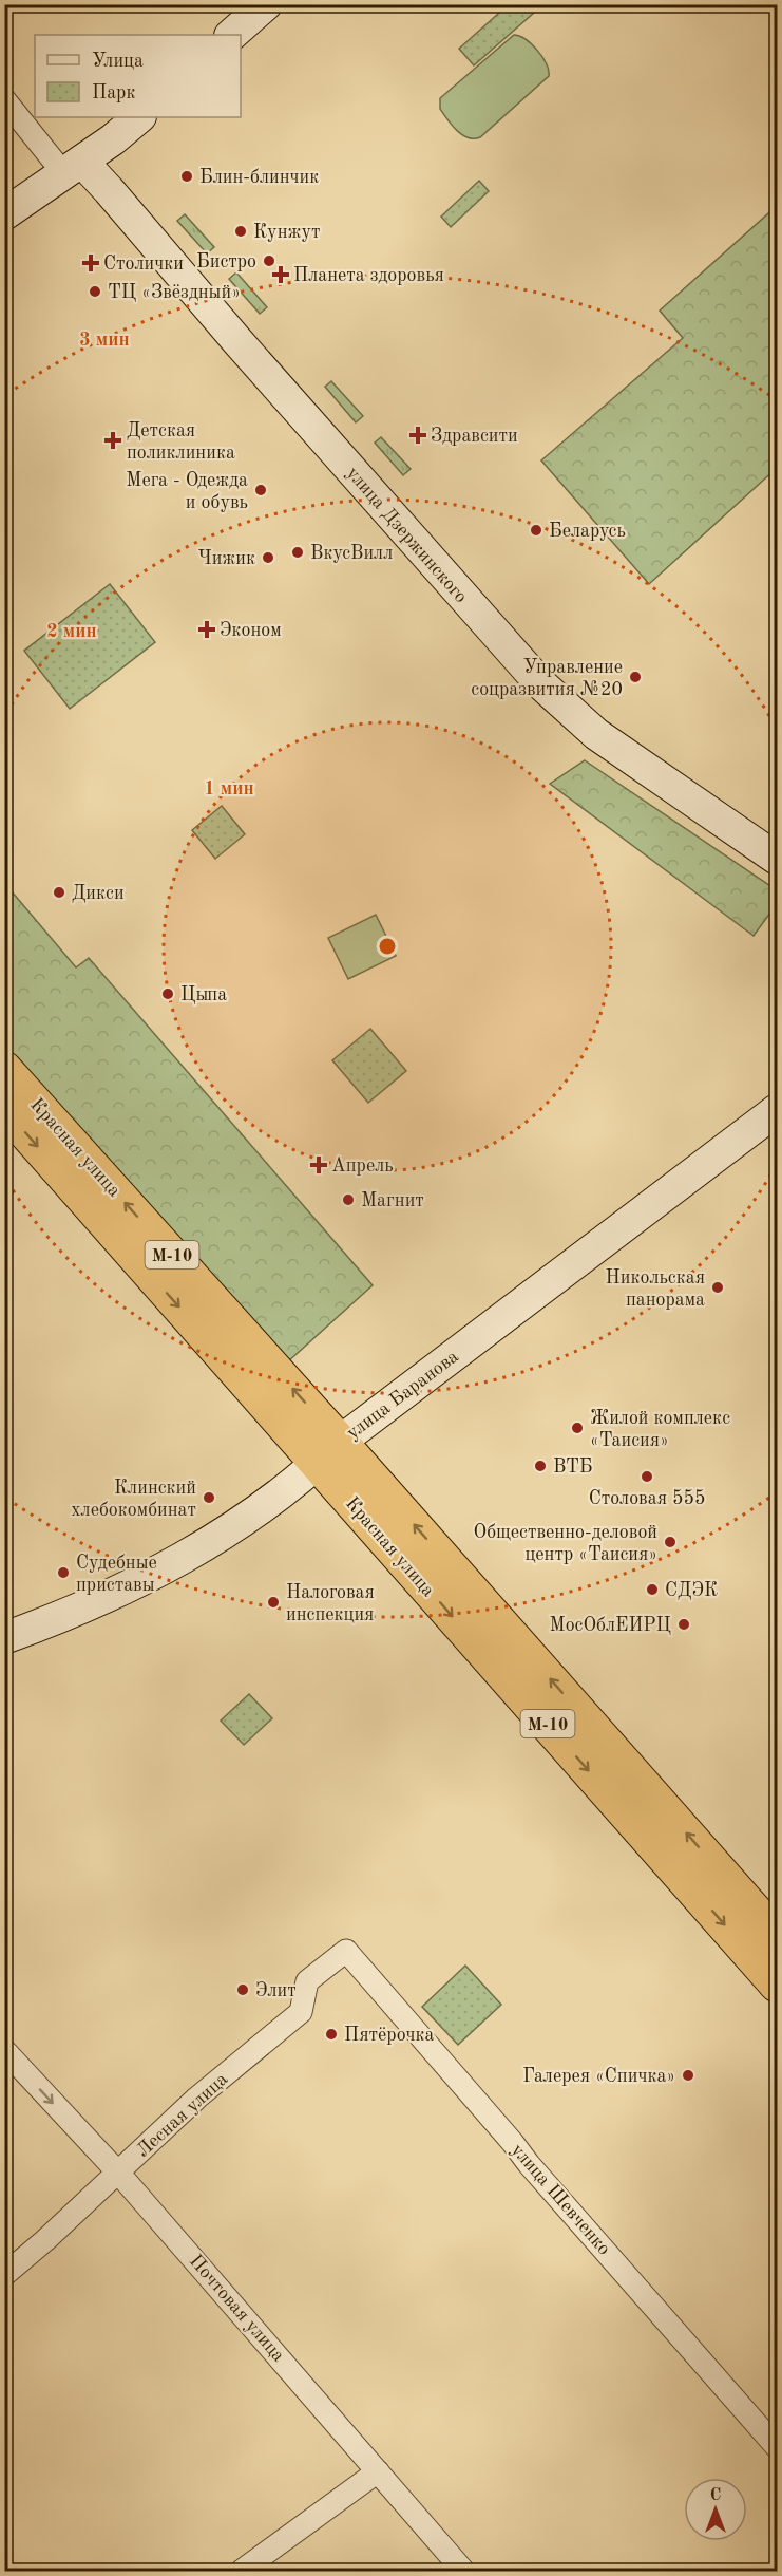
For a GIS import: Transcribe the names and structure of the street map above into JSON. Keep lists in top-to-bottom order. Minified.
{"streets":{"highway":["Красная улица","М-10"],"street":["улица Дзержинского","улица Баранова","Лесная улица","улица Шевченко","Почтовая улица"]},"crossings":[["Красная улица","улица Баранова"],["Лесная улица","улица Шевченко"],["Лесная улица","Почтовая улица"]],"places":{"other":["Блин-блинчик","Кунжут","Бистро","ТЦ «Звёздный»","Мега - Одежда и обувь","Беларусь","ВкусВилл","Чижик","Управление соцразвития №20","Дикси","Цыпа","Магнит","Никольская панорама","Жилой комплекс «Таисия»","ВТБ","Столовая 555","Клинский хлебокомбинат","Общественно-деловой центр «Таисия»","Судебные приставы","СДЭК","Налоговая инспекция","МосОблЕИРЦ","Элит","Пятёрочка","Галерея «Спичка»"],"health":["Столички","Планета здоровья","Здравсити","Детская поликлиника","Эконом","Апрель"]},"legend":["Улица","Парк"],"north":"top","rings":["3 мин","2 мин","1 мин"]}
